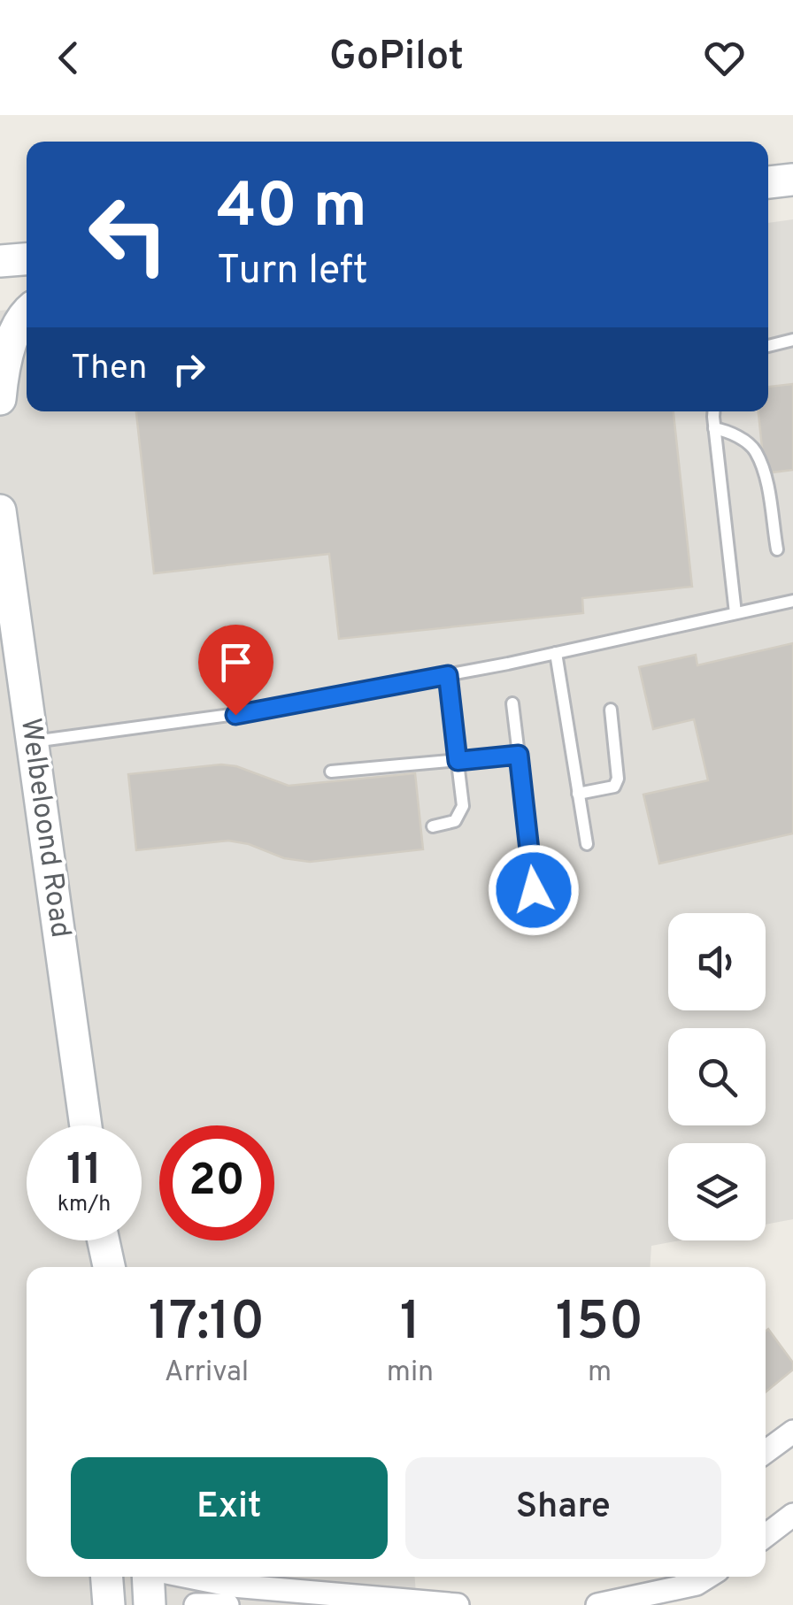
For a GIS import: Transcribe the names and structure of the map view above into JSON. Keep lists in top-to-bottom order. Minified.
{"streets":{"main road":["Welbeloond Road"]},"page":{"header":"GoPilot","turn":["40 m","Turn left"],"then":"Then","speed":"11 km/h","limit":"20","eta":["17:10","Arrival","1","min","150","m"],"buttons":["Exit","Share"]}}
